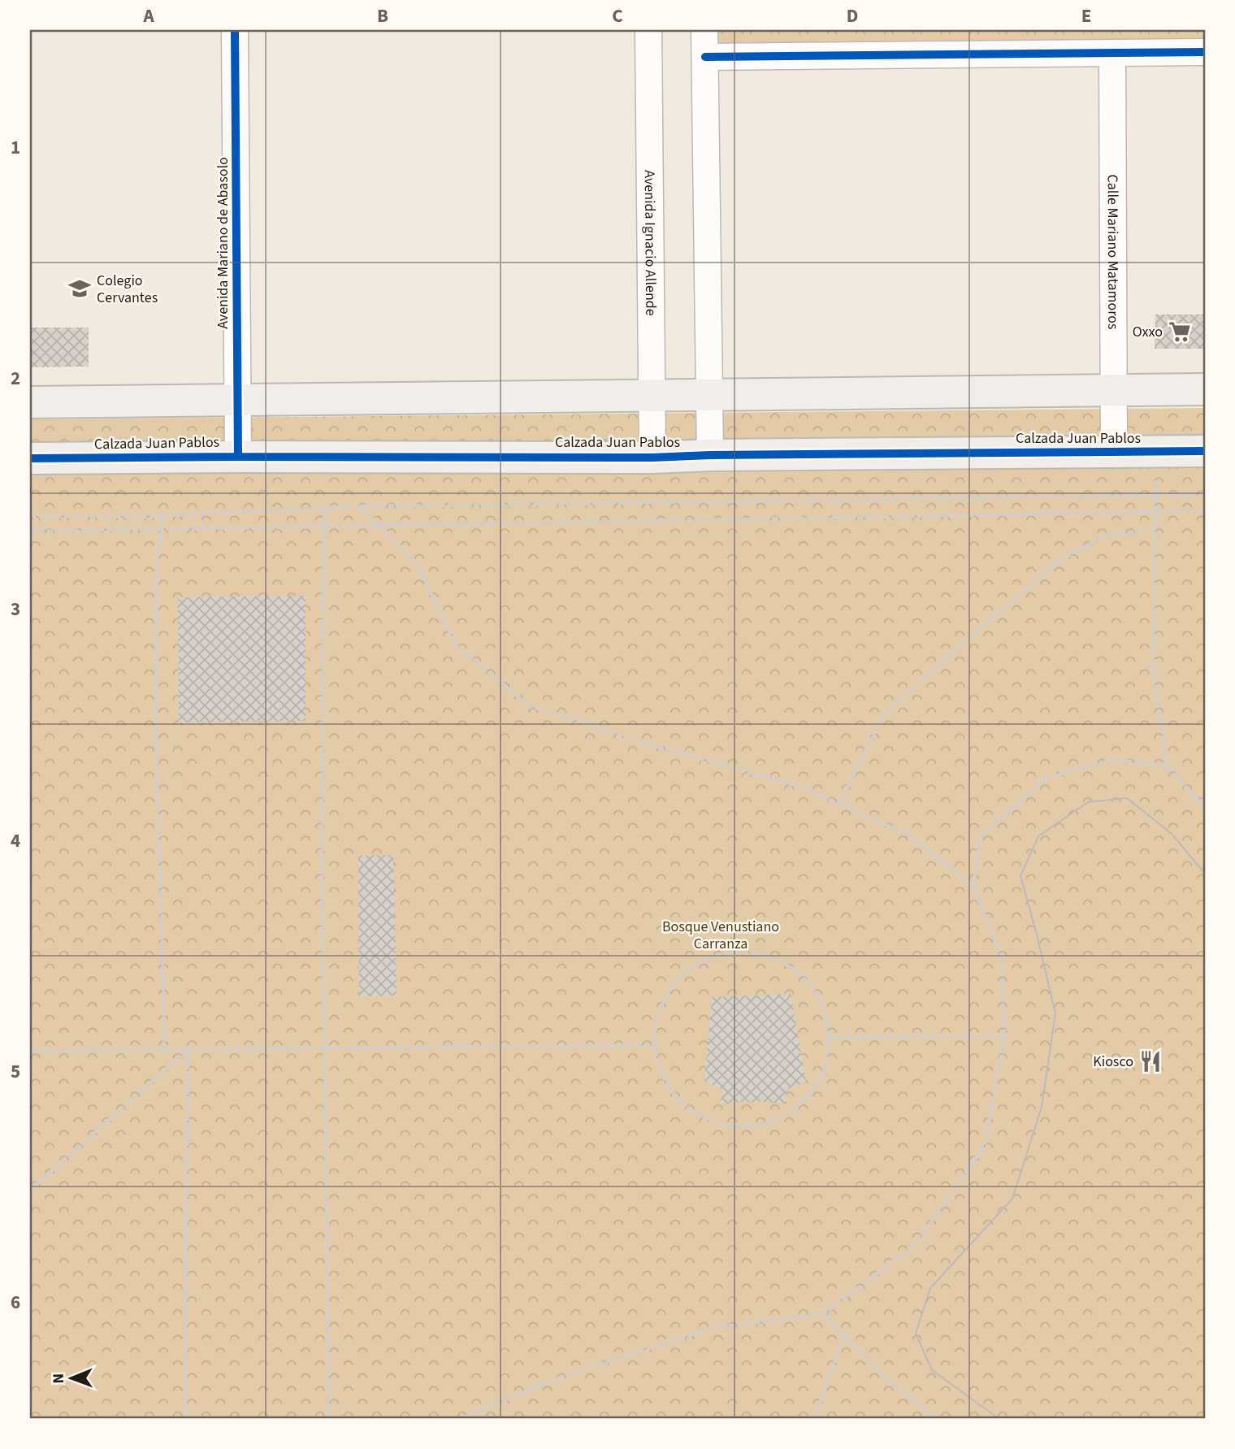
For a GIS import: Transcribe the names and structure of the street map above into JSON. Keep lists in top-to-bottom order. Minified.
{"streets":{"street":["Avenida Mariano de Abasolo","Avenida Ignacio Allende","Calle Mariano Matamoros","Calzada Juan Pablos"]},"crossings":[["Avenida Mariano de Abasolo","Calzada Juan Pablos"],["Avenida Ignacio Allende","Calzada Juan Pablos"],["Calle Mariano Matamoros","Calzada Juan Pablos"]],"parks":["Bosque Venustiano Carranza"],"places":{"school or university":["Colegio Cervantes"],"supermarket":["Oxxo"],"restaurant":["Kiosco"]},"north":"left","grid":{"columns":["A","B","C","D","E"],"rows":["1","2","3","4","5","6"]}}
